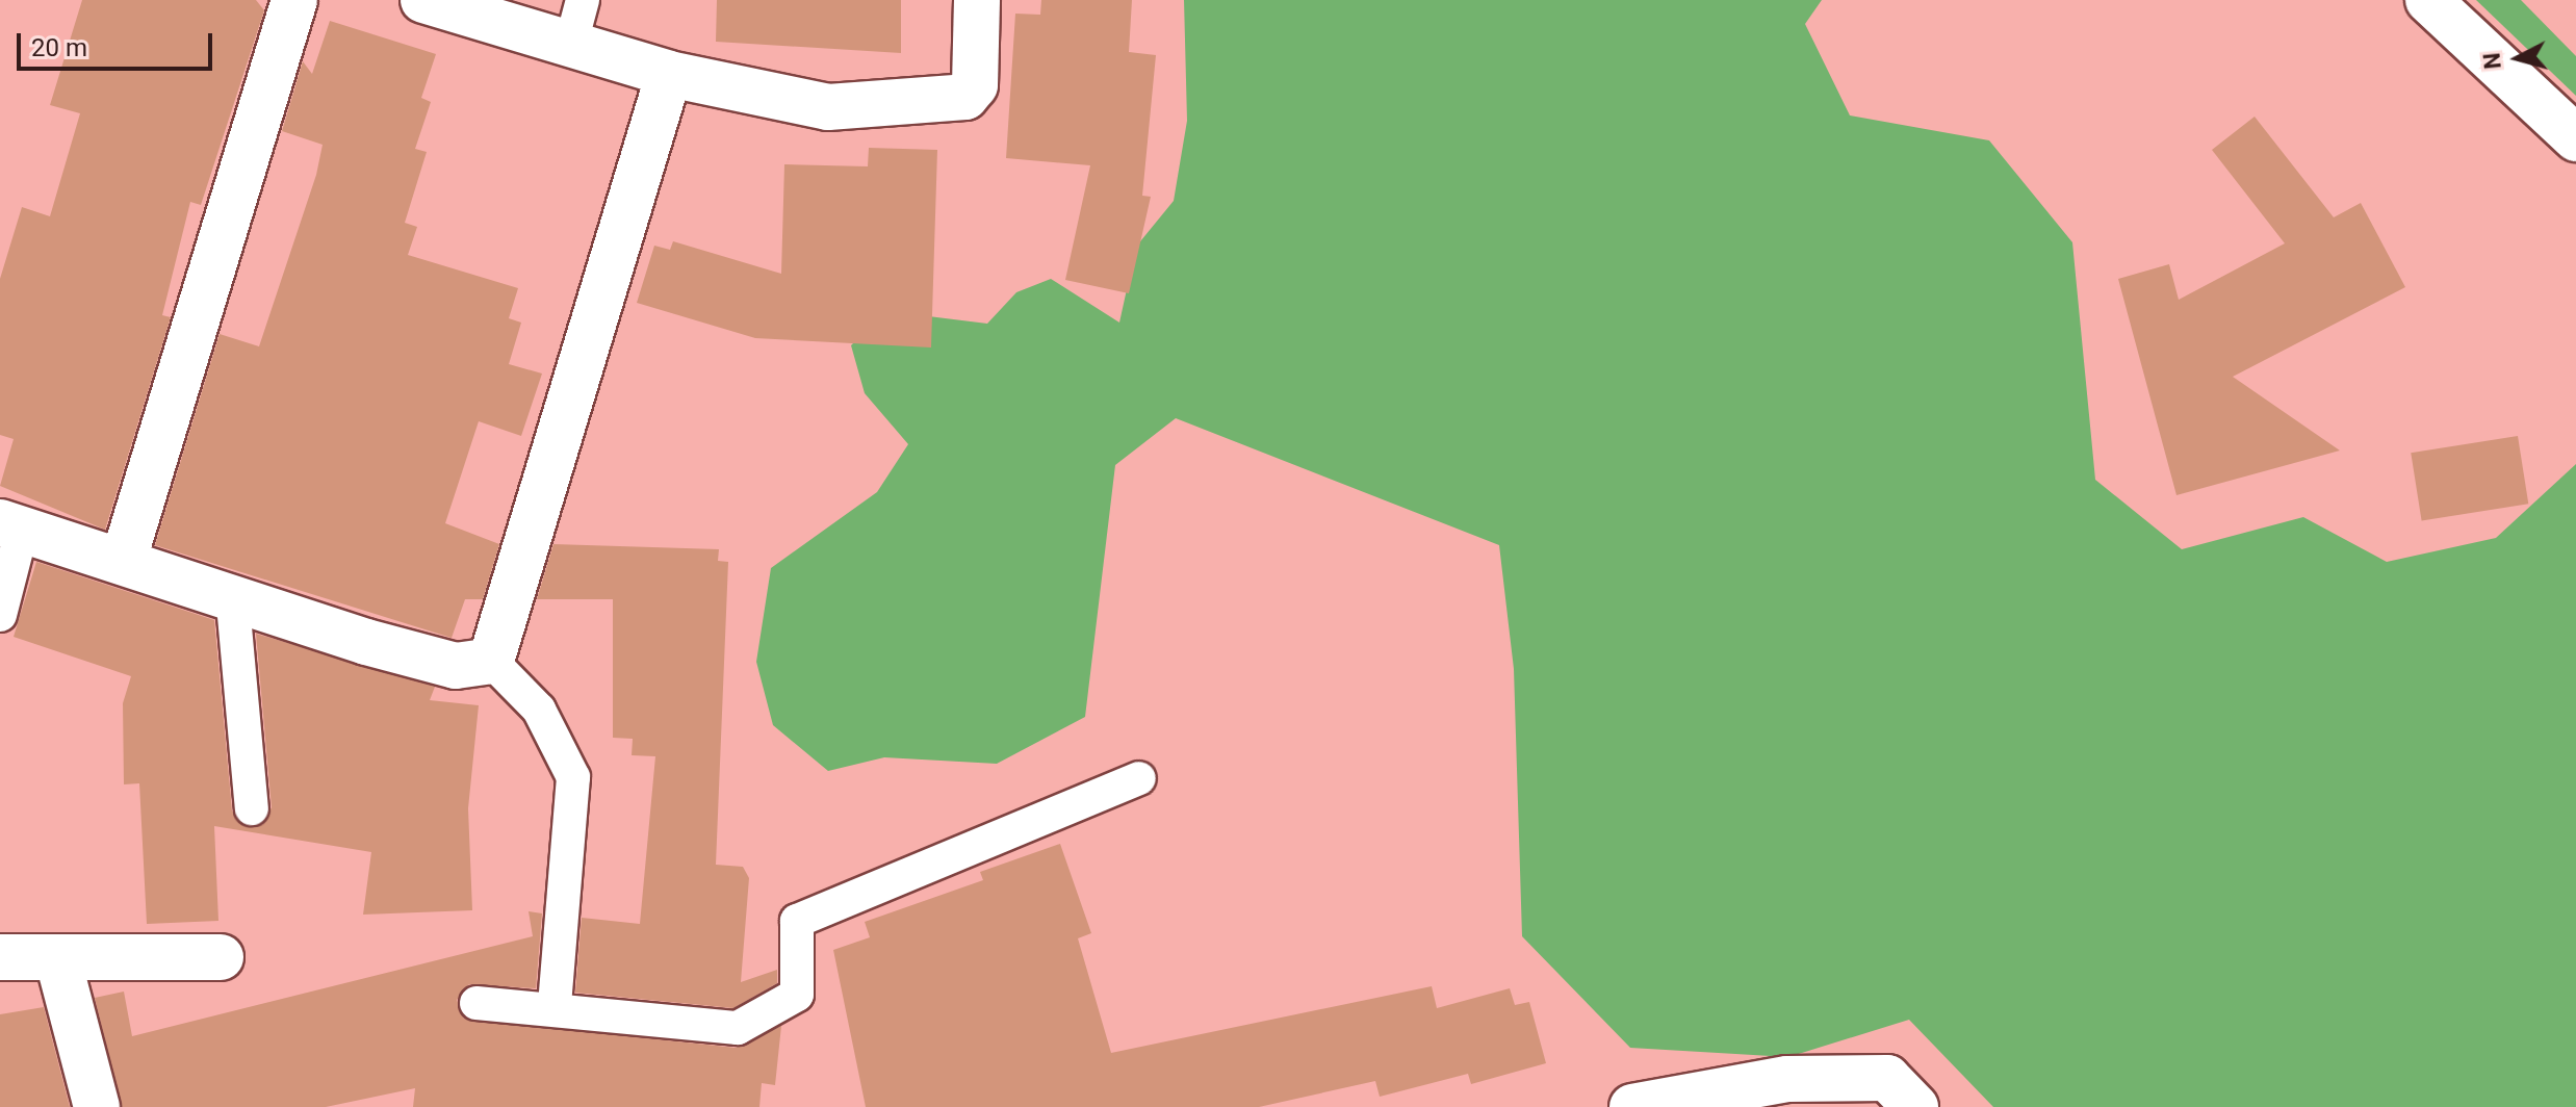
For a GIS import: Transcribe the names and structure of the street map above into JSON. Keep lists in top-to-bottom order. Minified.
{"scale_bar":"20 m","north":"left"}
